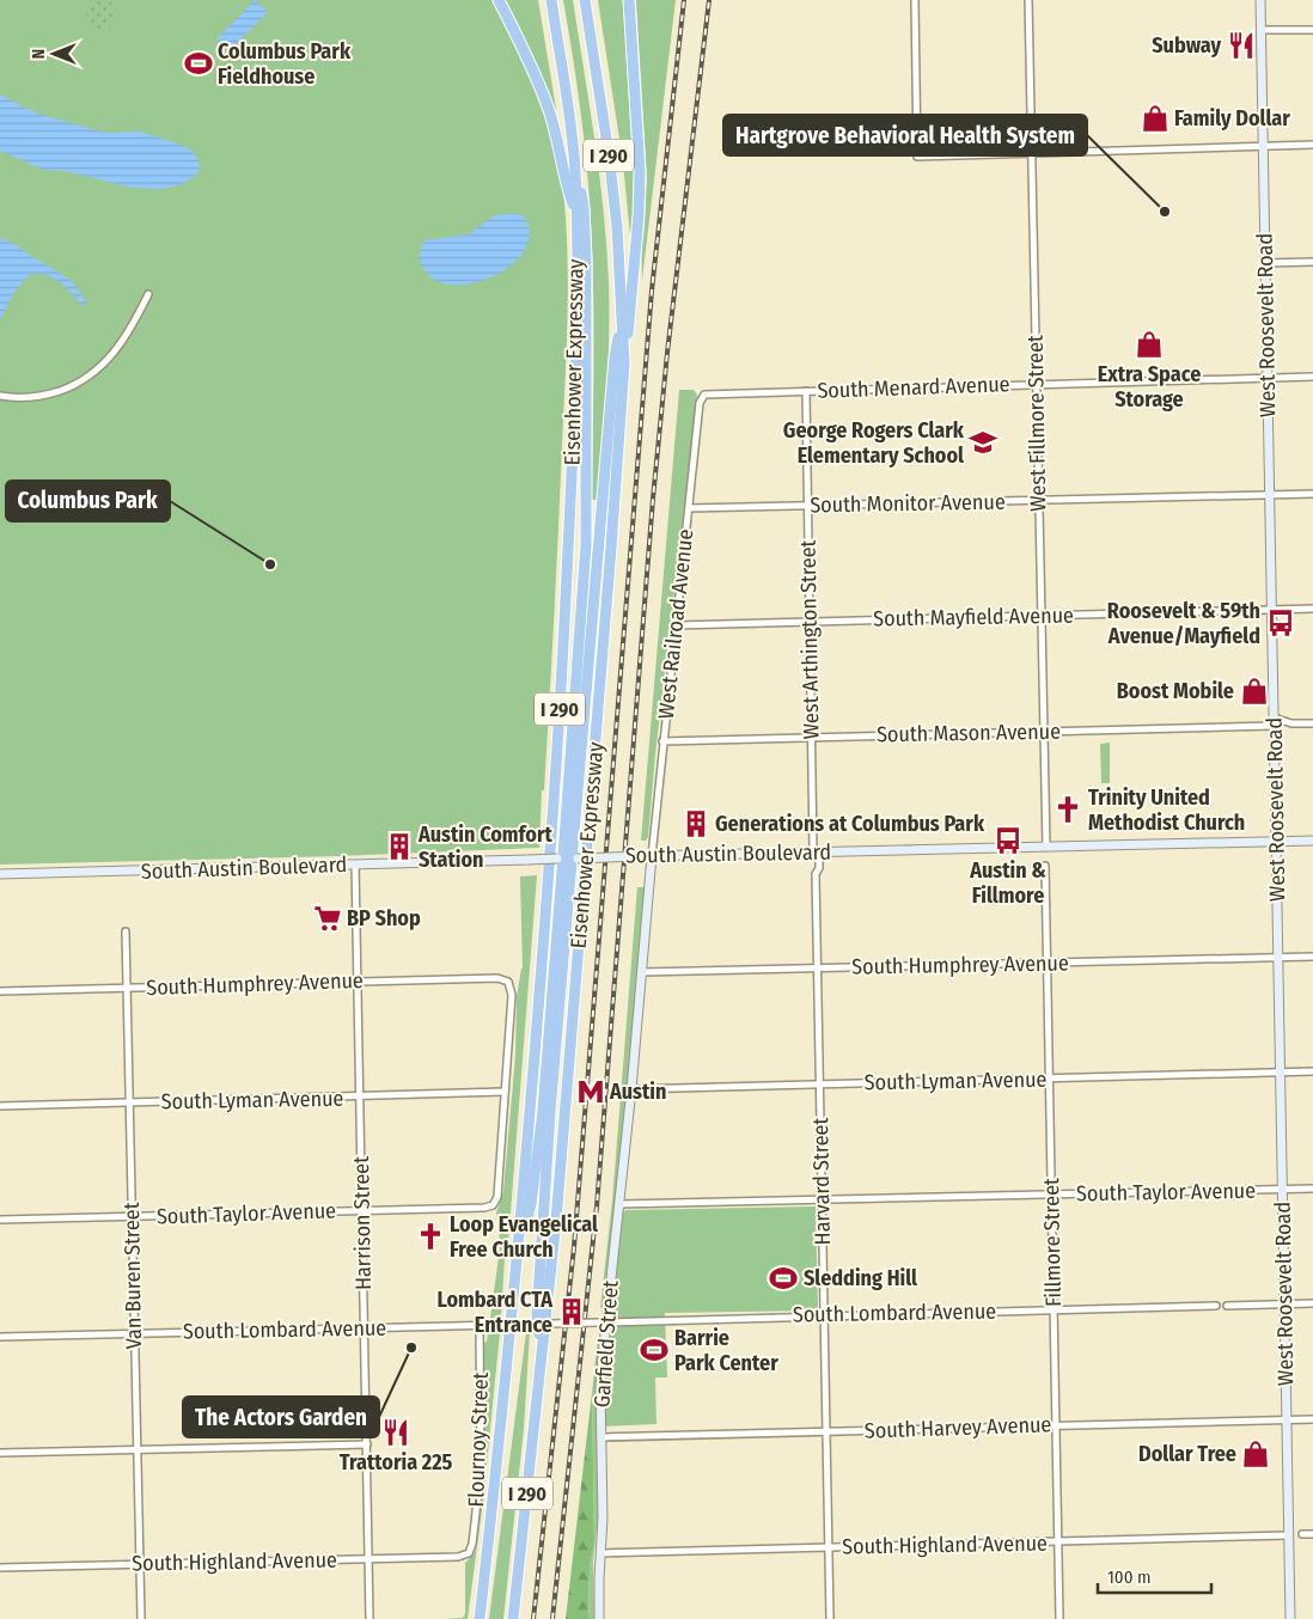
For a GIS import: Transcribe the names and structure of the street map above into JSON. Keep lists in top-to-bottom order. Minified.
{"streets":{"highway":["I 290","Eisenhower Expressway"],"street":["West Roosevelt Road","South Menard Avenue","West Fillmore Street","South Monitor Avenue","South Mayfield Avenue","West Railroad Avenue","West Arthington Street","South Mason Avenue","South Austin Boulevard","South Humphrey Avenue","South Lyman Avenue","Harvard Street","South Taylor Avenue","Harrison Street","Fillmore Street","Van Buren Street","South Lombard Avenue","Garfield Street","South Harvey Avenue","Flournoy Street","South Highland Avenue"]},"crossings":[["West Roosevelt Road","South Menard Avenue"],["West Roosevelt Road","South Monitor Avenue"],["West Roosevelt Road","South Mayfield Avenue"],["West Roosevelt Road","South Mason Avenue"],["West Roosevelt Road","South Austin Boulevard"],["West Roosevelt Road","South Humphrey Avenue"],["West Roosevelt Road","South Lyman Avenue"],["West Roosevelt Road","South Taylor Avenue"],["West Roosevelt Road","South Harvey Avenue"],["West Roosevelt Road","South Highland Avenue"],["South Menard Avenue","West Fillmore Street"],["South Menard Avenue","West Railroad Avenue"],["South Menard Avenue","West Arthington Street"],["West Fillmore Street","South Monitor Avenue"],["West Fillmore Street","South Mayfield Avenue"],["West Fillmore Street","South Mason Avenue"],["West Fillmore Street","South Austin Boulevard"],["South Monitor Avenue","West Railroad Avenue"],["South Monitor Avenue","West Arthington Street"],["South Mayfield Avenue","West Railroad Avenue"],["South Mayfield Avenue","West Arthington Street"],["West Railroad Avenue","South Mason Avenue"],["West Railroad Avenue","South Austin Boulevard"],["West Railroad Avenue","Garfield Street"],["West Arthington Street","South Mason Avenue"],["West Arthington Street","South Austin Boulevard"],["West Arthington Street","Harvard Street"],["South Austin Boulevard","Harvard Street"],["South Austin Boulevard","Harrison Street"],["South Austin Boulevard","Garfield Street"],["South Humphrey Avenue","South Lyman Avenue"],["South Humphrey Avenue","Harvard Street"],["South Humphrey Avenue","South Taylor Avenue"],["South Humphrey Avenue","Harrison Street"],["South Humphrey Avenue","Fillmore Street"],["South Humphrey Avenue","Van Buren Street"],["South Humphrey Avenue","Garfield Street"],["South Lyman Avenue","Harvard Street"],["South Lyman Avenue","South Taylor Avenue"],["South Lyman Avenue","Harrison Street"],["South Lyman Avenue","Fillmore Street"],["South Lyman Avenue","Van Buren Street"],["South Lyman Avenue","Garfield Street"],["Harvard Street","South Taylor Avenue"],["Harvard Street","South Lombard Avenue"],["Harvard Street","South Harvey Avenue"],["Harvard Street","South Highland Avenue"],["South Taylor Avenue","Harrison Street"],["South Taylor Avenue","Fillmore Street"],["South Taylor Avenue","Van Buren Street"],["South Taylor Avenue","Garfield Street"],["Harrison Street","South Lombard Avenue"],["Harrison Street","South Highland Avenue"],["Fillmore Street","South Lombard Avenue"],["Fillmore Street","South Harvey Avenue"],["Fillmore Street","South Highland Avenue"],["Van Buren Street","South Lombard Avenue"],["Van Buren Street","South Highland Avenue"],["South Lombard Avenue","Garfield Street"],["South Lombard Avenue","Flournoy Street"],["Garfield Street","South Harvey Avenue"],["Garfield Street","South Highland Avenue"],["Flournoy Street","South Highland Avenue"]],"places":{"restaurant":["Subway","Trattoria 225"],"sports":["Columbus Park Fieldhouse","Sledding Hill","Barrie Park Center"],"shop":["Family Dollar","Extra Space Storage","Boost Mobile","Dollar Tree"],"other":["Hartgrove Behavioral Health System","Columbus Park","The Actors Garden"],"school or university":["George Rogers Clark Elementary School"],"bus stop":["Roosevelt & 59th Avenue/Mayfield","Austin & Fillmore"],"church":["Trinity United Methodist Church","Loop Evangelical Free Church"],"building":["Generations at Columbus Park","Austin Comfort Station","Lombard CTA Entrance"],"supermarket":["BP Shop"],"metro station":["Austin"]},"scale_bar":"100 m","north":"left"}
